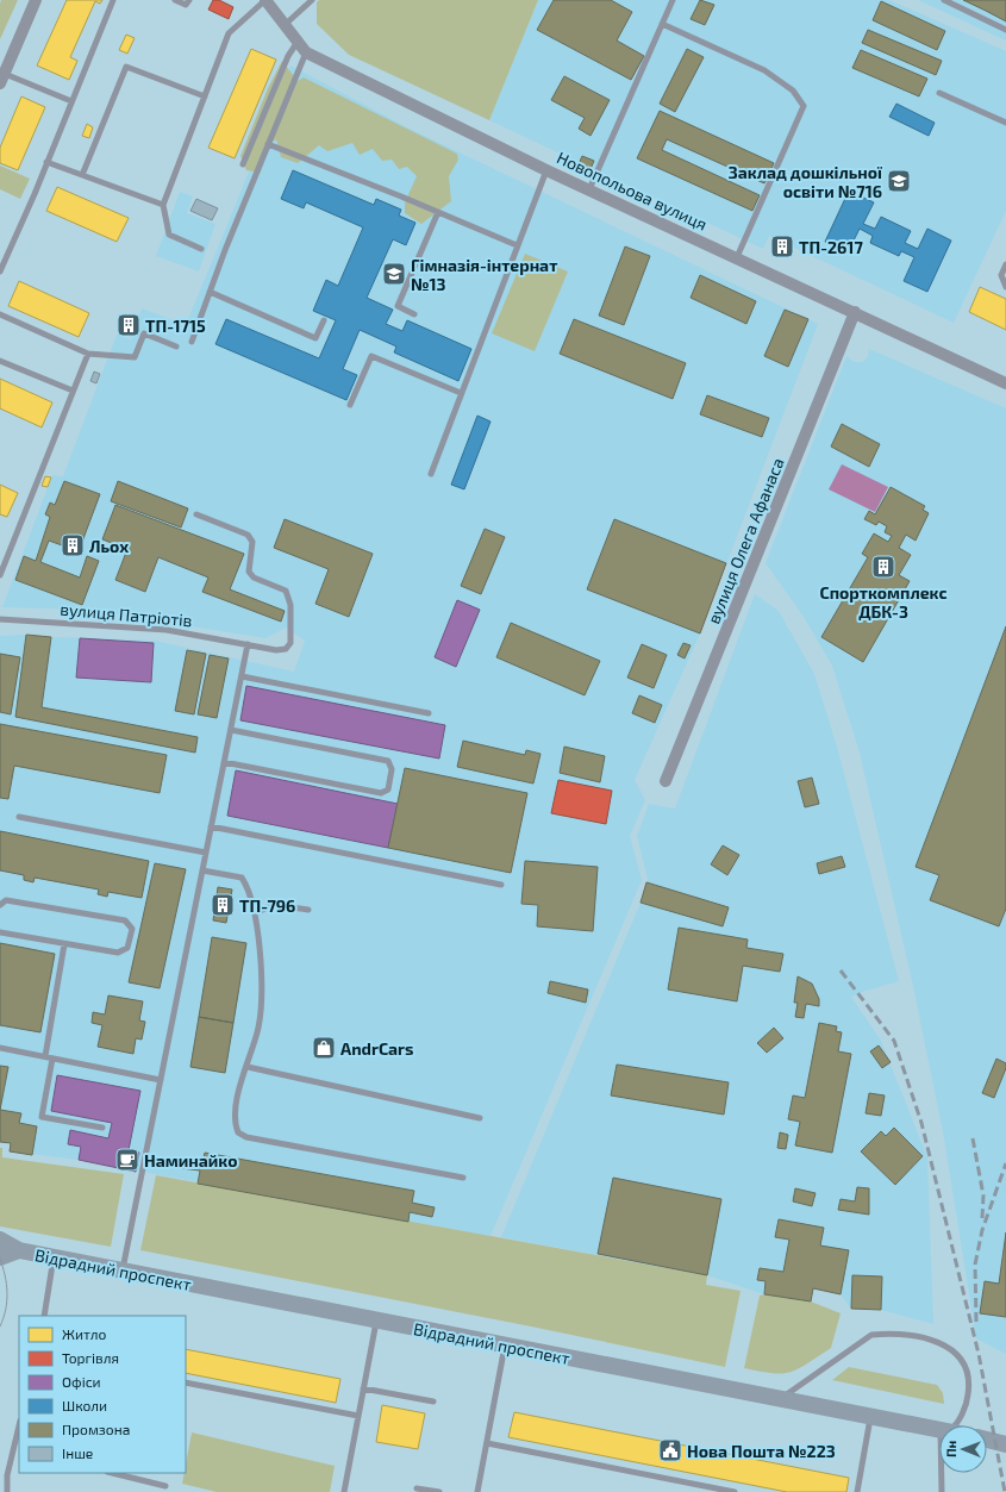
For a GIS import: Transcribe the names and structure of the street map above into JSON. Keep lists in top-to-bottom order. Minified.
{"streets":{"main road":["Відрадний проспект"],"street":["Новопольова вулиця","вулиця Олега Афанаса"],"lane":["вулиця Патріотів"]},"crossings":[["Новопольова вулиця","вулиця Олега Афанаса"]],"places":{"school or university":["Заклад дошкільної освіти №716","Гімназія-інтернат №13"],"building":["ТП-2617","ТП-1715","Льох","Спорткомплекс ДБК-3","ТП-796"],"shop":["AndrCars"],"cafe":["Наминайко"],"public building":["Нова Пошта №223"]},"legend":["Житло","Торгівля","Офіси","Школи","Промзона","Інше"],"north":"left"}
